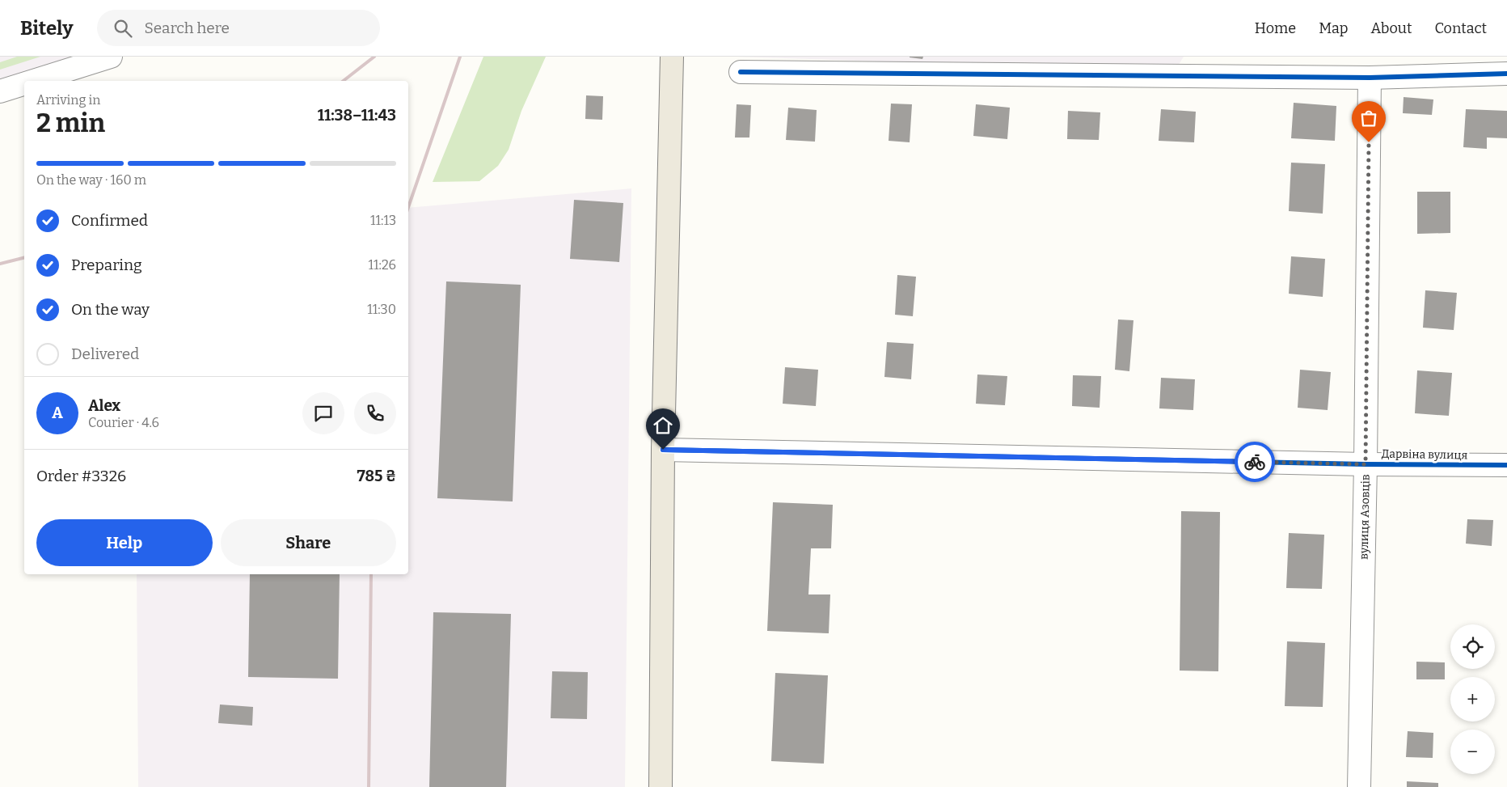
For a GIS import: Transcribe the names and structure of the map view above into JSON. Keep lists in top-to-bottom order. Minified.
{"streets":{"street":["Дарвіна вулиця","вулиця Азовців"]},"crossings":[["Дарвіна вулиця","вулиця Азовців"]],"page":{"header":"Bitely","search":"Search here","nav":["Home","Map","About","Contact"],"heading":["2 min","Arriving in","11:38–11:43"],"panel":["Alex","Courier · 4.6","Order #3326","785 ₴"],"bar":"On the way · 160 m","list":[["Confirmed","11:13"],["Preparing","11:26"],["On the way","11:30"],"Delivered"],"round":"A","buttons":["Help","Share"],"map_buttons":["+","−"]}}
